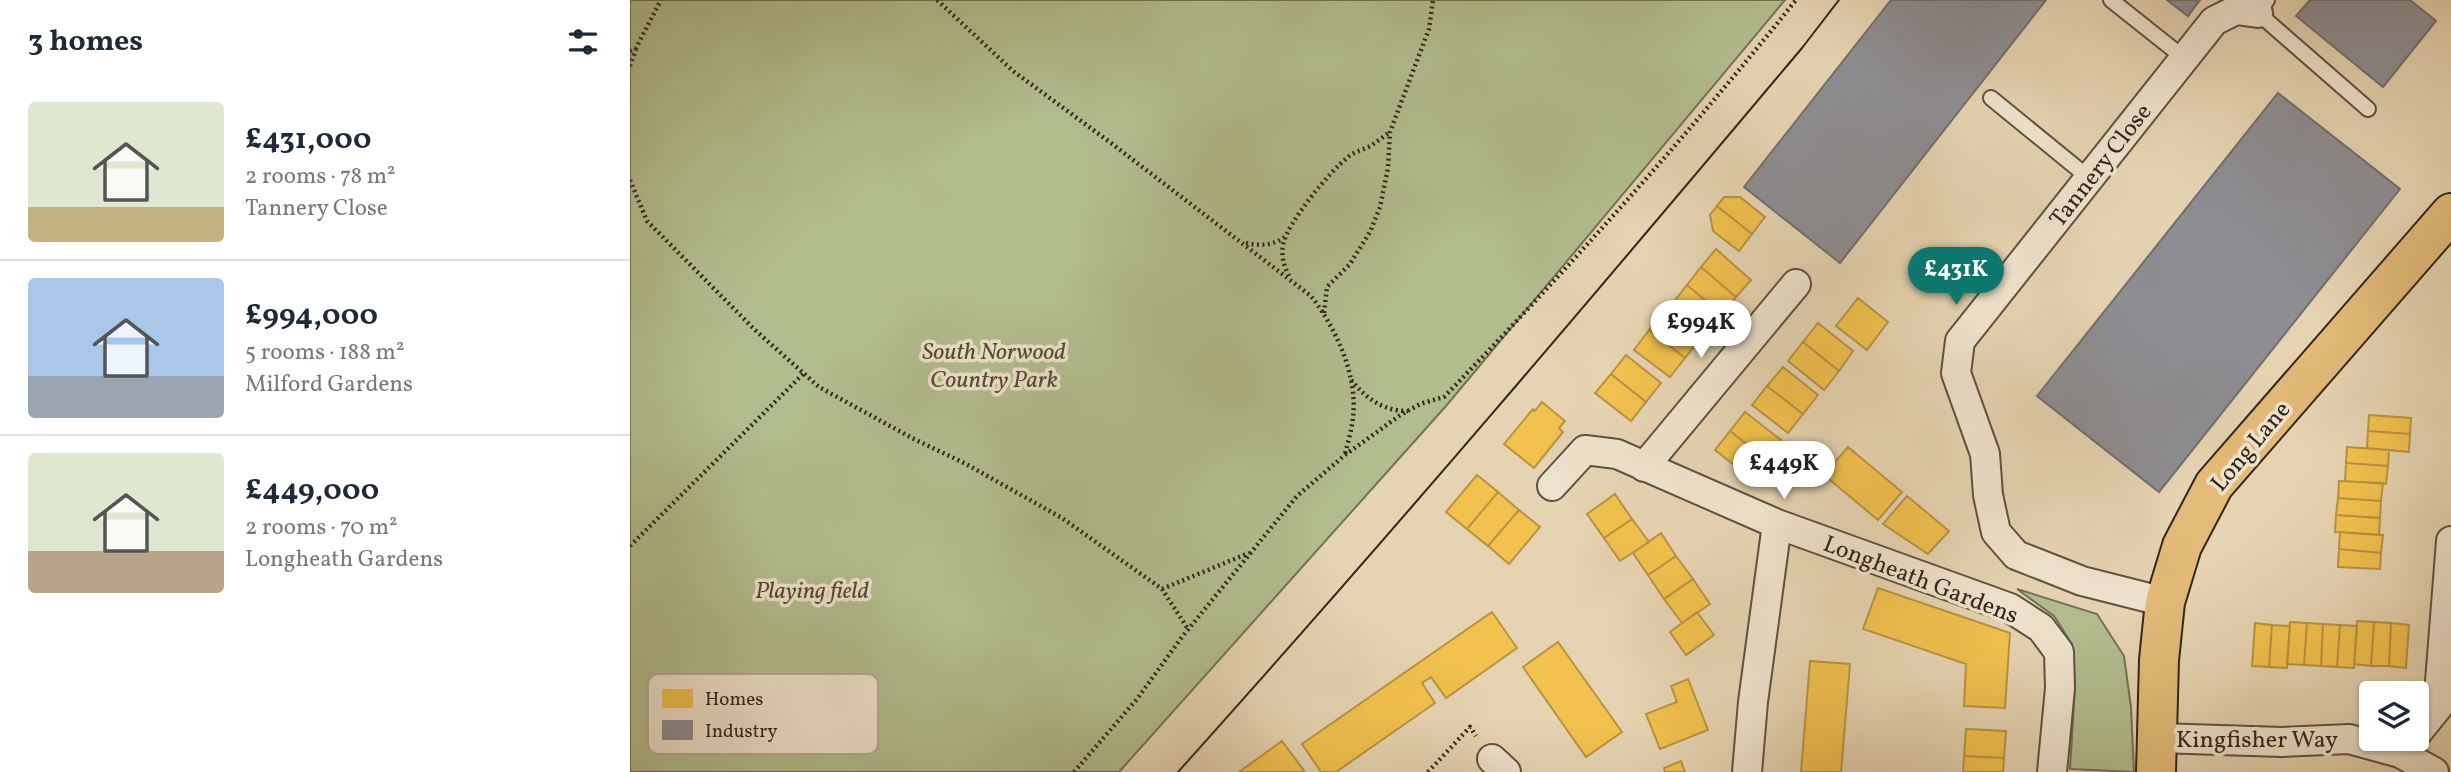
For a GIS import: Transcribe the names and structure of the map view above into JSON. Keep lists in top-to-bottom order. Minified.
{"streets":{"main road":["Long Lane"],"street":["Tannery Close","Longheath Gardens","Kingfisher Way"]},"crossings":[["Tannery Close","Long Lane"],["Long Lane","Kingfisher Way"]],"parks":["South Norwood Country Park","Playing field"],"legend":["Homes","Industry"],"page":{"heading":"3 homes","list":[{"name":"£431,000","note":"2 rooms · 78 m² · Tannery Close"},{"name":"£994,000","note":"5 rooms · 188 m² · Milford Gardens"},{"name":"£449,000","note":"2 rooms · 70 m² · Longheath Gardens"}],"price":["£431K","£994K","£449K"]}}
